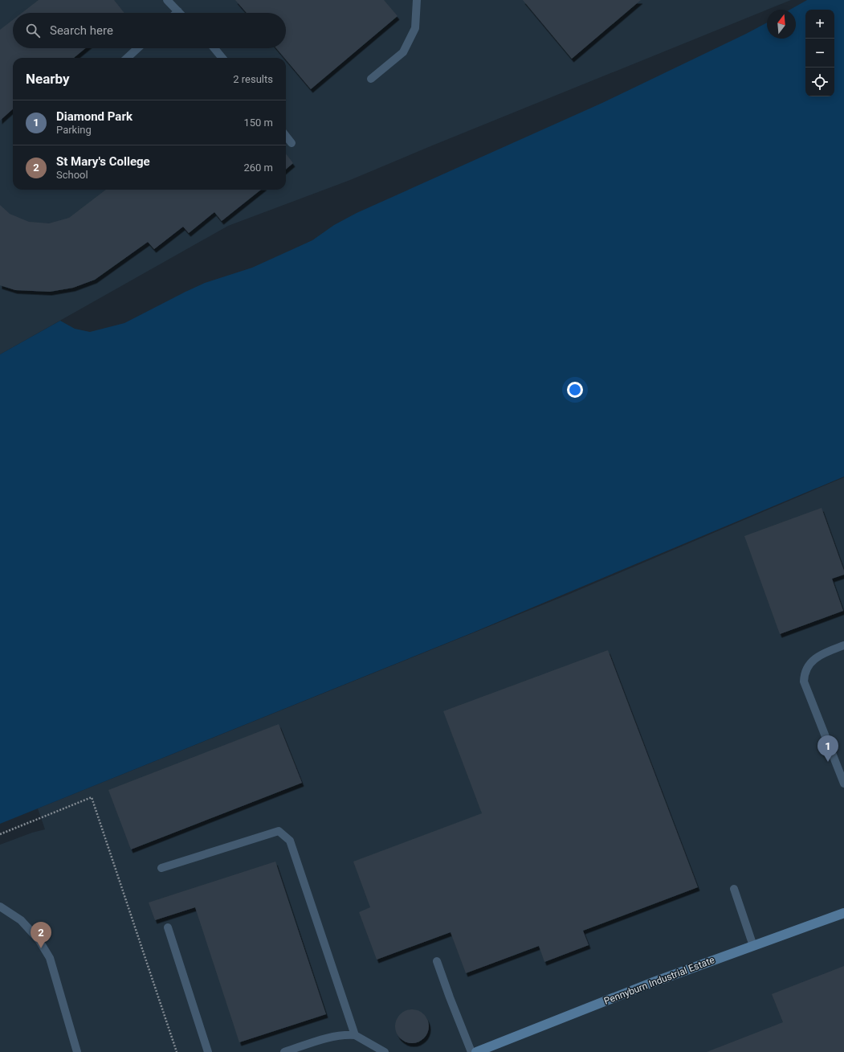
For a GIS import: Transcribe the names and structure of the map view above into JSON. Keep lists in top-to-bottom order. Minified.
{"streets":{"street":["Pennyburn Industrial Estate"]},"north":"top","page":{"map_buttons":["+","−"],"search":"Search here","heading":["Nearby","2 results"],"list":[{"mark":"1","name":"Diamond Park","note":"Parking","value":"150 m"},{"mark":"2","name":"St Mary's College","note":"School","value":"260 m"}],"pins":["1","2"]}}
